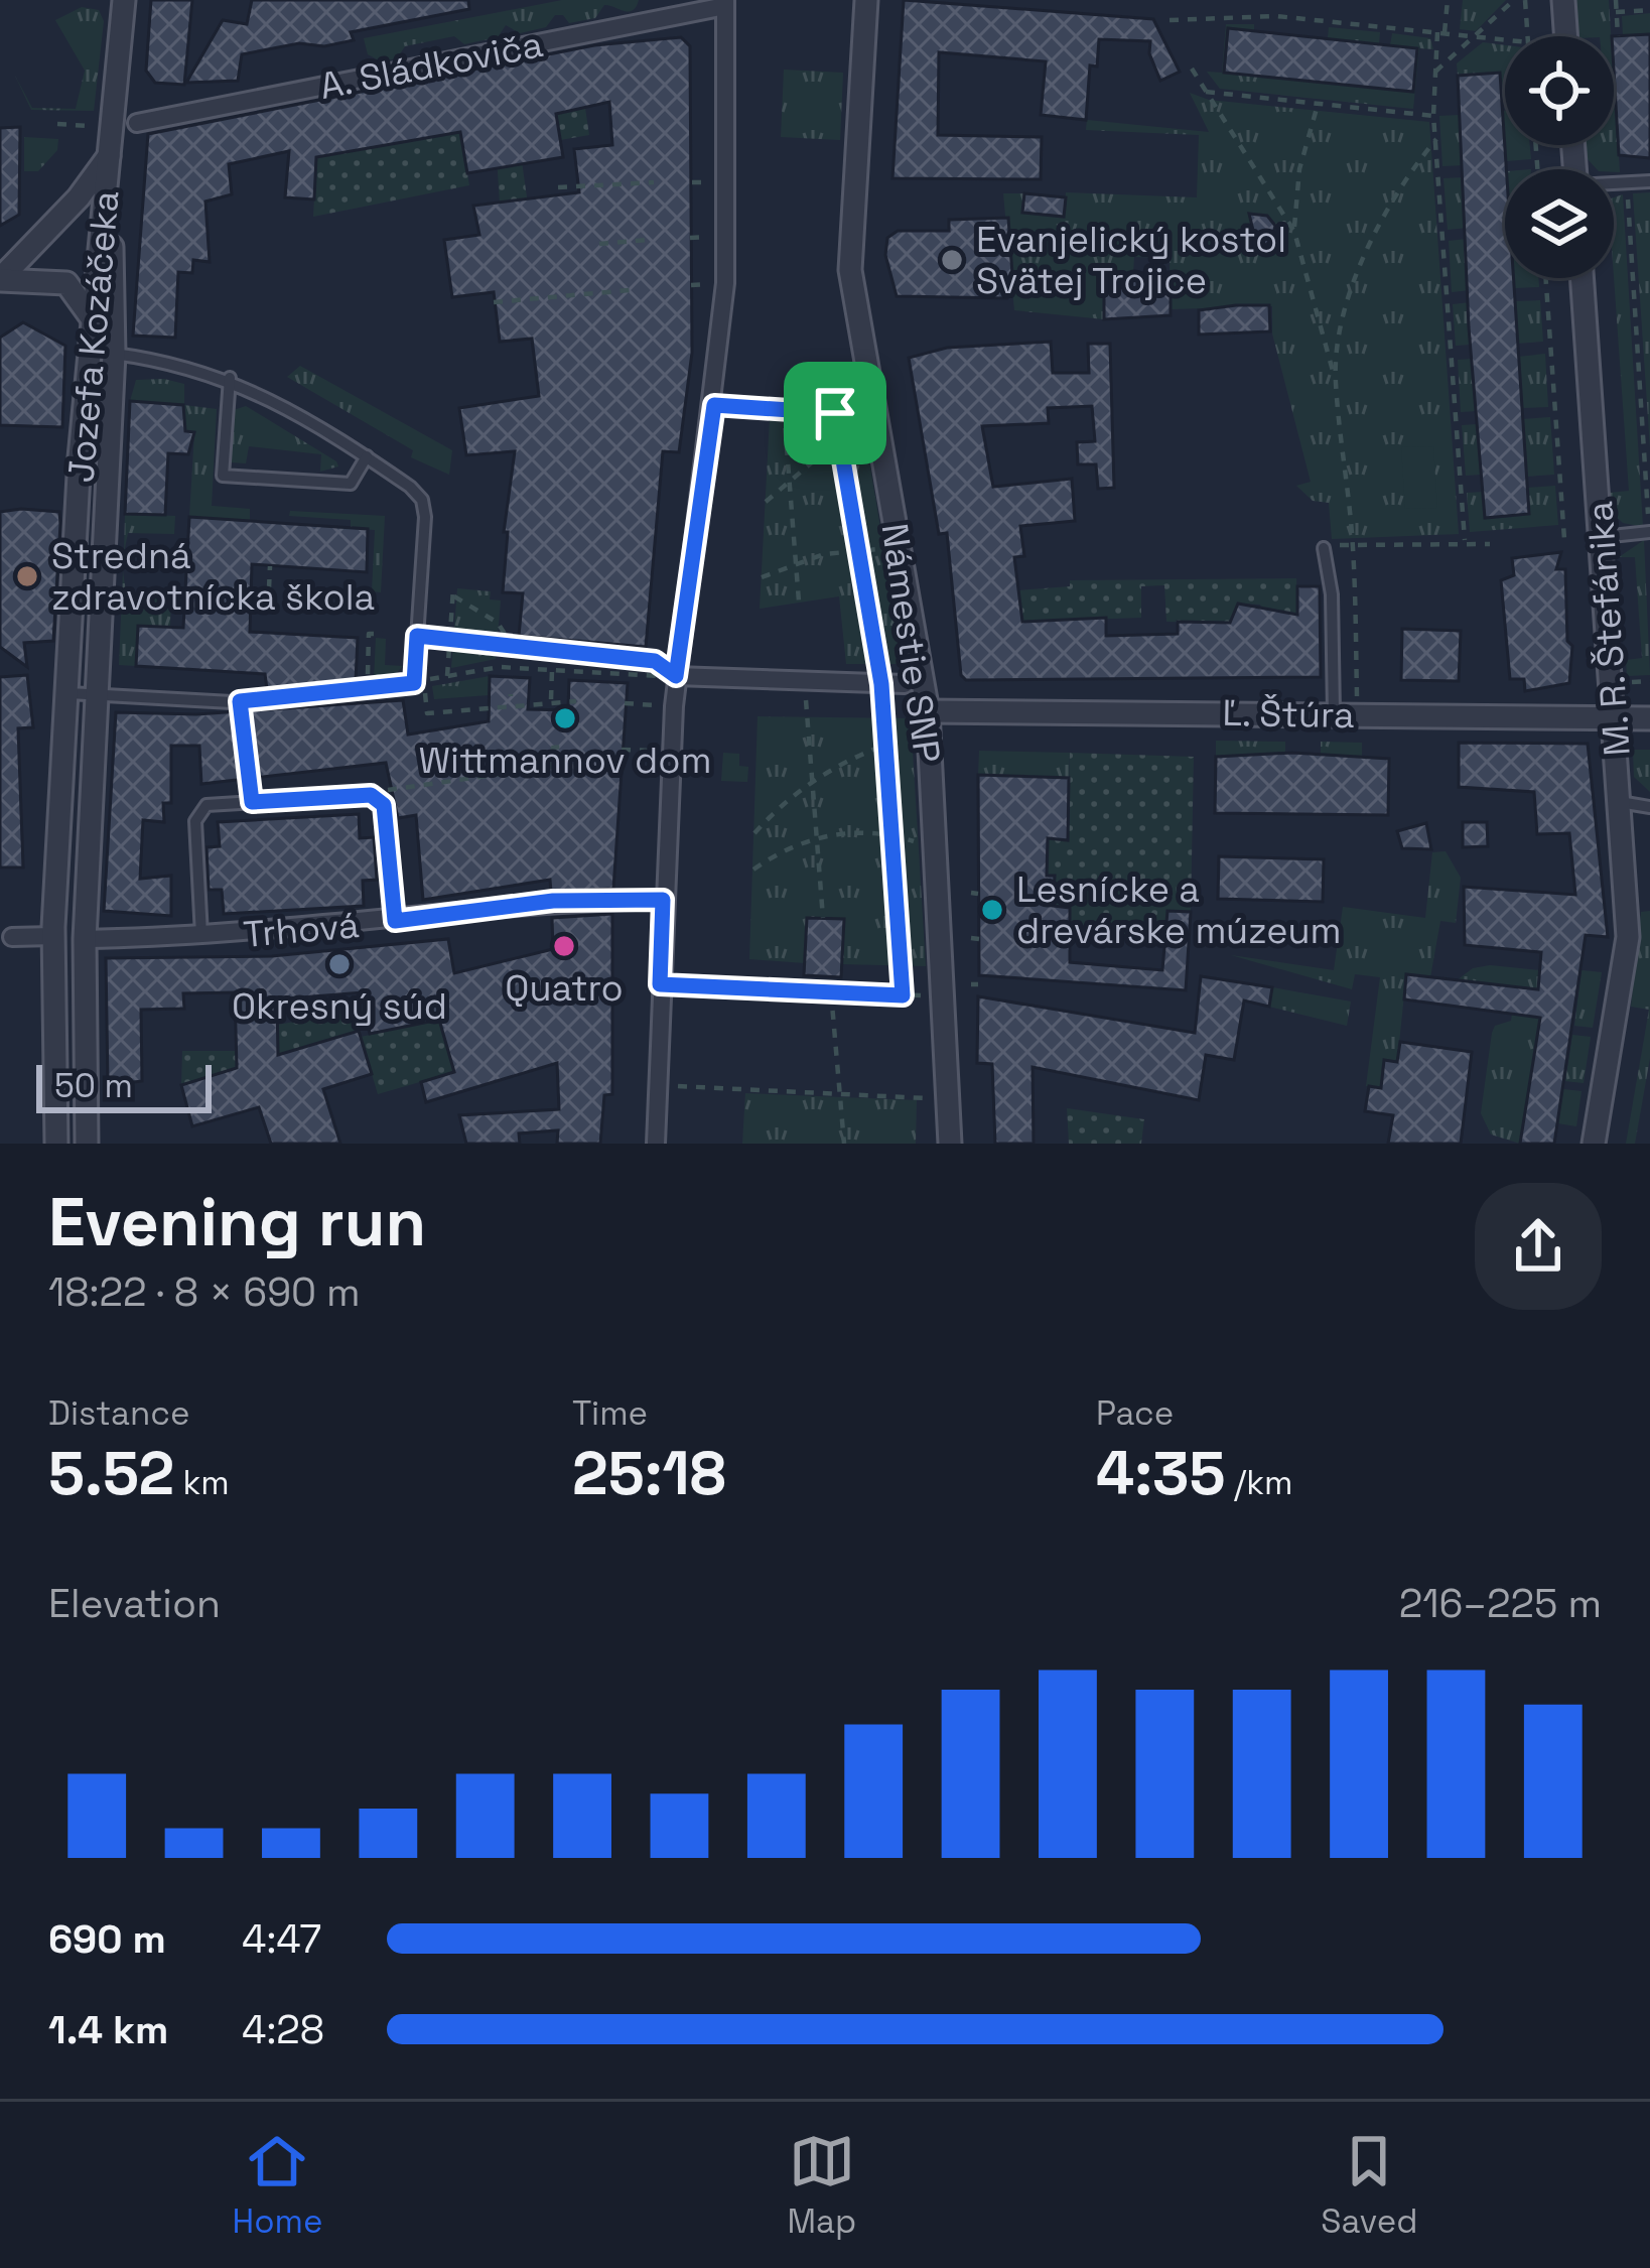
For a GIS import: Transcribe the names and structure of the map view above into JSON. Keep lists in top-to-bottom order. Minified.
{"streets":{"street":["A. Sládkoviča","Jozefa Kozáčeka","M. R. Štefánika","Námestie SNP","Ľ. Štúra","Trhová"]},"crossings":[["Jozefa Kozáčeka","Trhová"],["M. R. Štefánika","Ľ. Štúra"],["Námestie SNP","Ľ. Štúra"]],"places":["Evanjelický kostol Svätej Trojice","Stredná zdravotnícka škola","Wittmannov dom","Lesnícke a drevárske múzeum","Quatro","Okresný súd"],"scale_bar":"50 m","page":{"scale":"50 m","heading":["Evening run","18:22 · 8 × 690 m"],"stats":[["Distance","5.52 km"],["Time","25:18"],["Pace","4:35 /km"]],"chart":["Elevation","216–225 m"],"list":[{"name":"690 m","note":"4:47"},{"name":"1.4 km","note":"4:28"}],"tabs":["Home","Map","Saved"]}}
